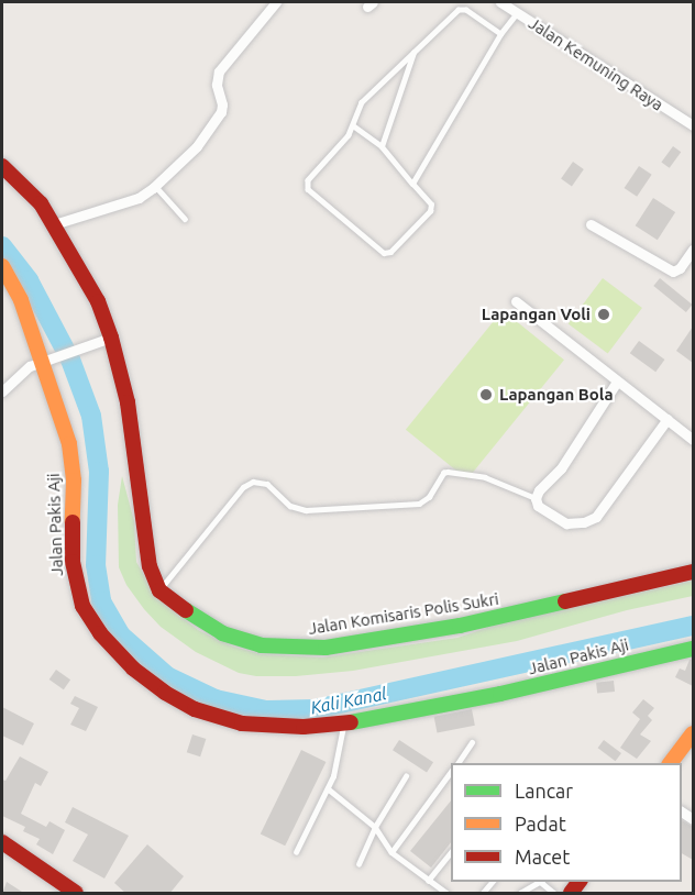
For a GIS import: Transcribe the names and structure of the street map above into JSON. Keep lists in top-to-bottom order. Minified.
{"streets":{"main road":["Jalan Pakis Aji","Jalan Komisaris Polis Sukri"],"street":["Jalan Kemuning Raya"]},"water":["Kali Kanal"],"places":["Lapangan Voli","Lapangan Bola"],"legend":["Lancar","Padat","Macet"]}
